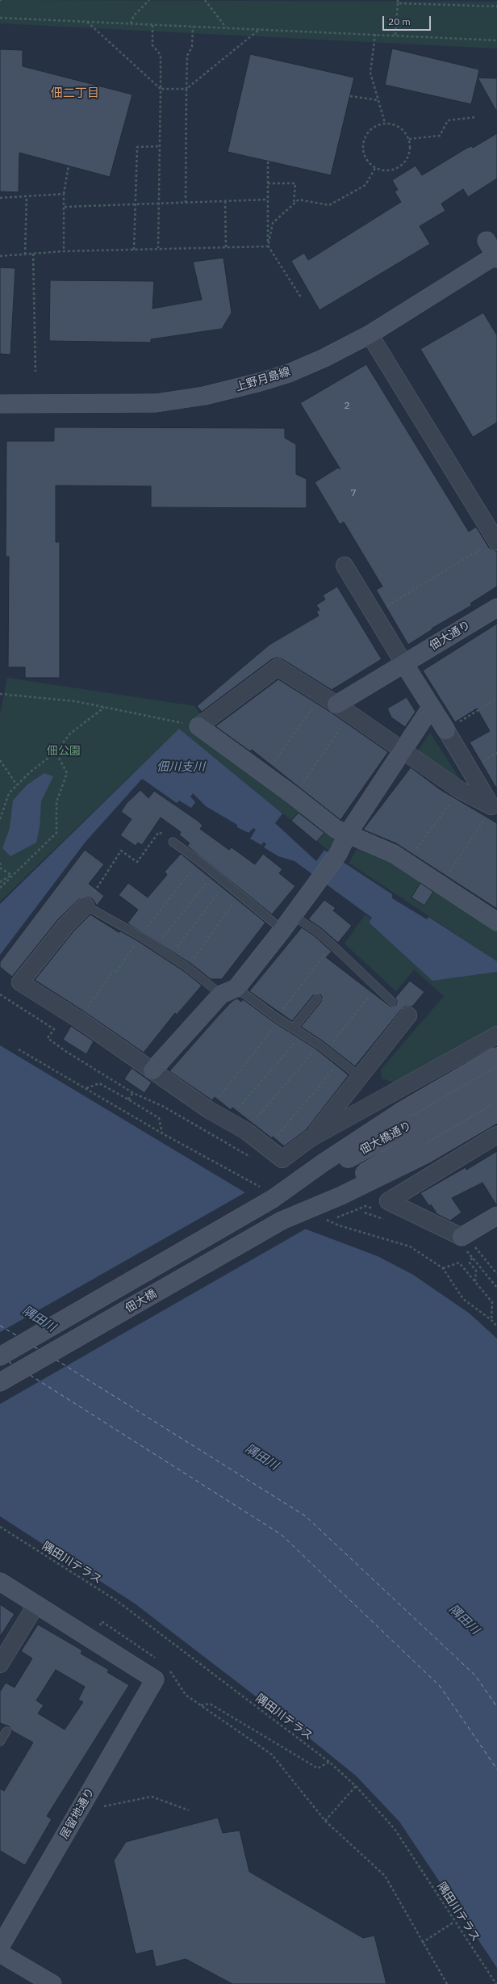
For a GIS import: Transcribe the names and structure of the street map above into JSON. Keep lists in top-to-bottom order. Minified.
{"streets":{"main road":["上野月島線","佃大通り","佃大橋通り","佃大橋","居留地通り"],"path":["隅田川テラス"]},"crossings":[["佃大橋通り","佃大橋"]],"districts":["佃二丁目"],"water":["佃川支川","隅田川"],"parks":["佃公園"],"house_numbers":["2","7"],"scale_bar":"20 m"}
